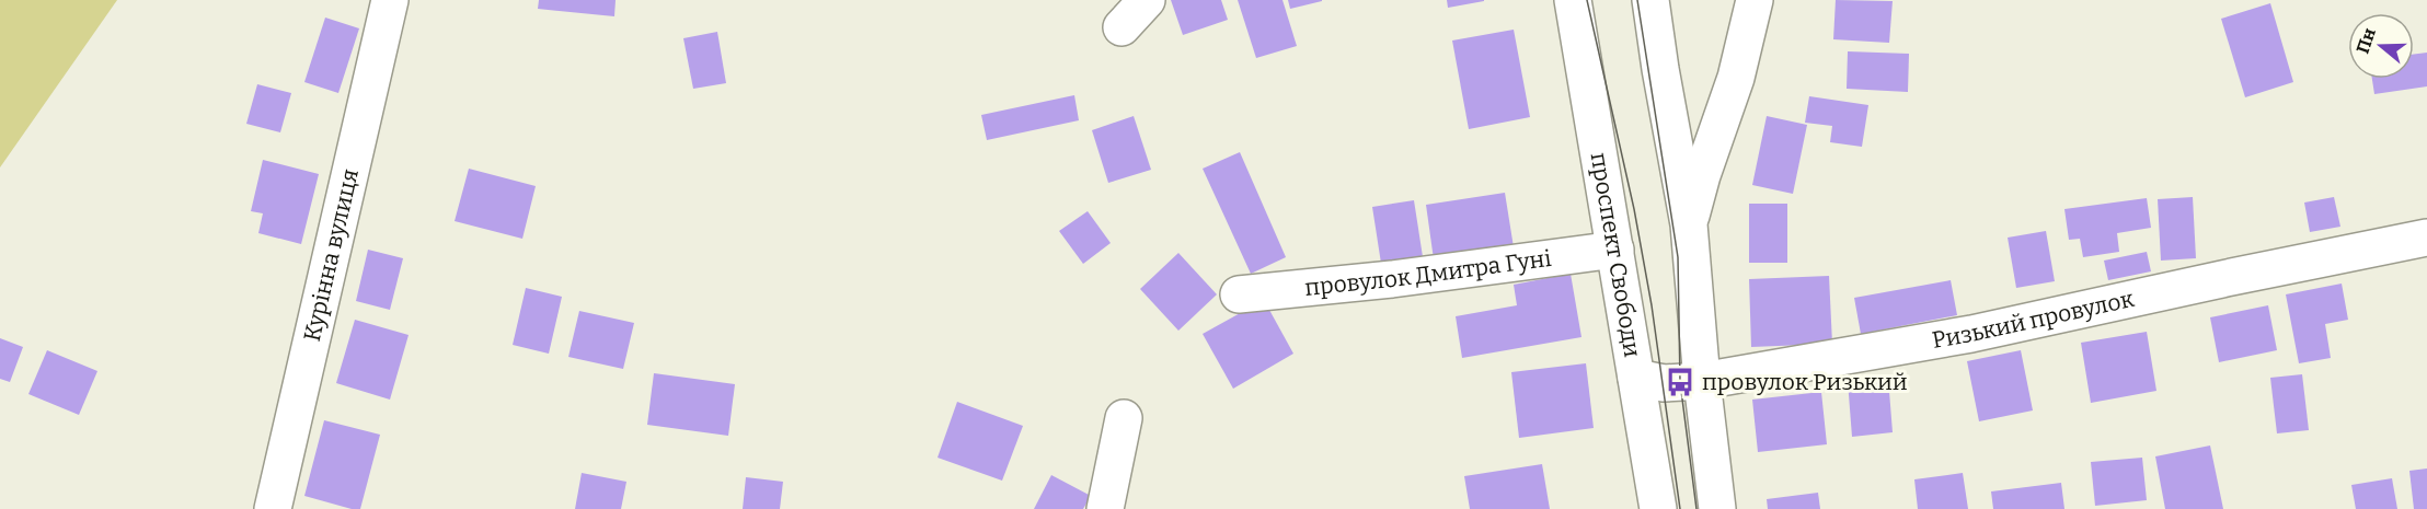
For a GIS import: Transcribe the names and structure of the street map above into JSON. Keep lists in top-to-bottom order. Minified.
{"streets":{"street":["Курінна вулиця","проспект Свободи","провулок Дмитра Гуні","Ризький провулок"]},"crossings":[["проспект Свободи","провулок Дмитра Гуні"],["проспект Свободи","Ризький провулок"]],"places":{"bus stop":["провулок Ризький"]},"north":"left"}
